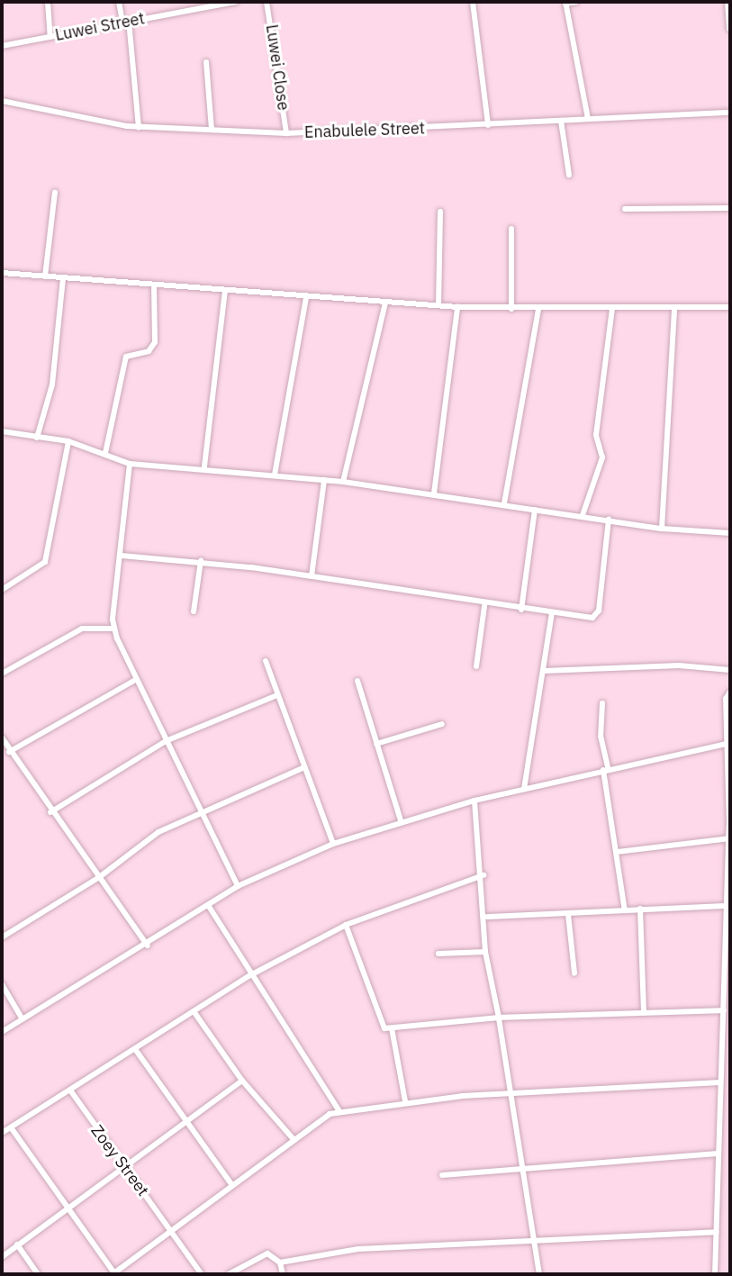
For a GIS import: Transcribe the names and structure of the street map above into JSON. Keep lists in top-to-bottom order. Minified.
{"streets":{"street":["Luwei Street","Luwei Close","Enabulele Street","Zoey Street"]},"crossings":[["Luwei Close","Enabulele Street"]]}
